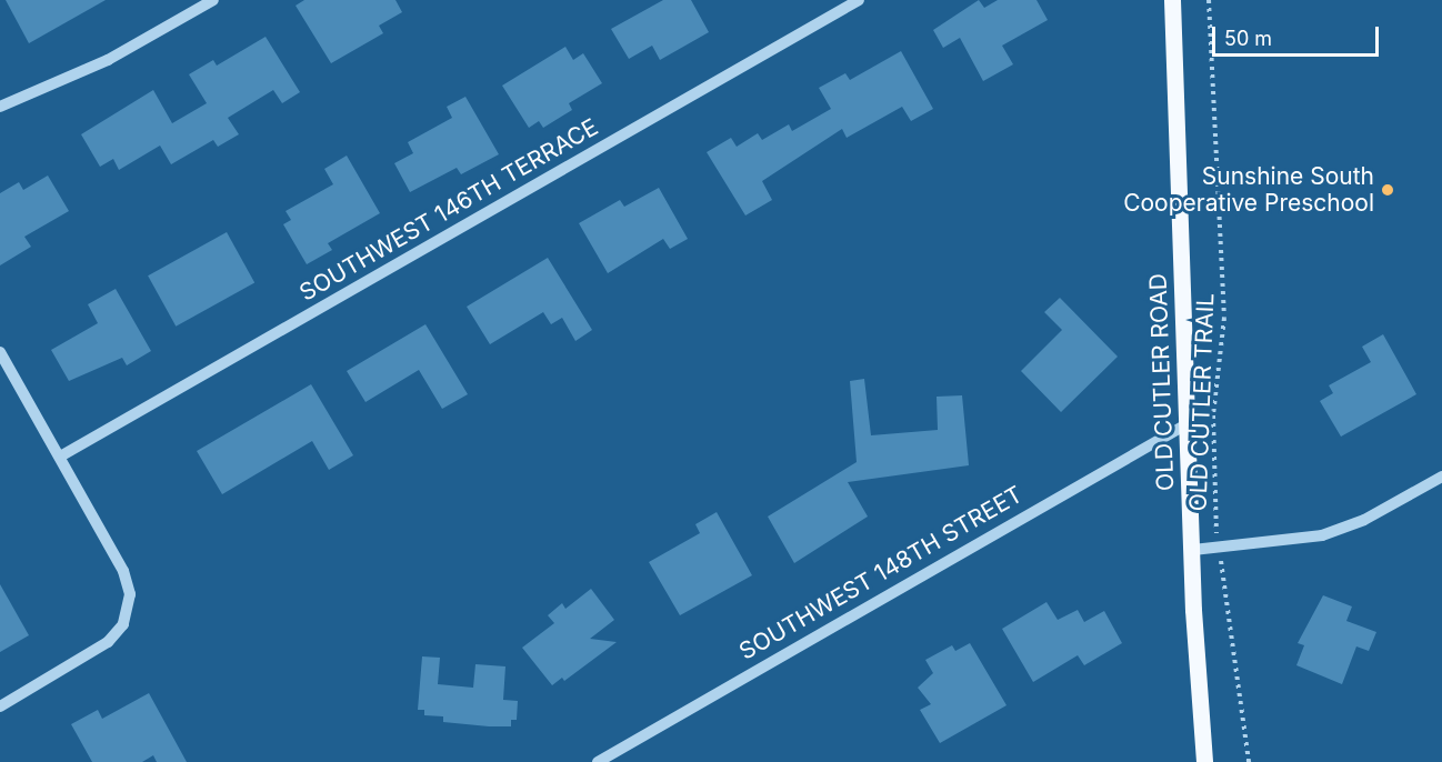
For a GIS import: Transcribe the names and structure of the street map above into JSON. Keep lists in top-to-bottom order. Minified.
{"streets":{"main road":["OLD CUTLER ROAD"],"street":["SOUTHWEST 146TH TERRACE","SOUTHWEST 148TH STREET"],"path":["OLD CUTLER TRAIL"]},"crossings":[["OLD CUTLER ROAD","SOUTHWEST 148TH STREET"]],"places":["Sunshine South Cooperative Preschool"],"scale_bar":"50 m"}
